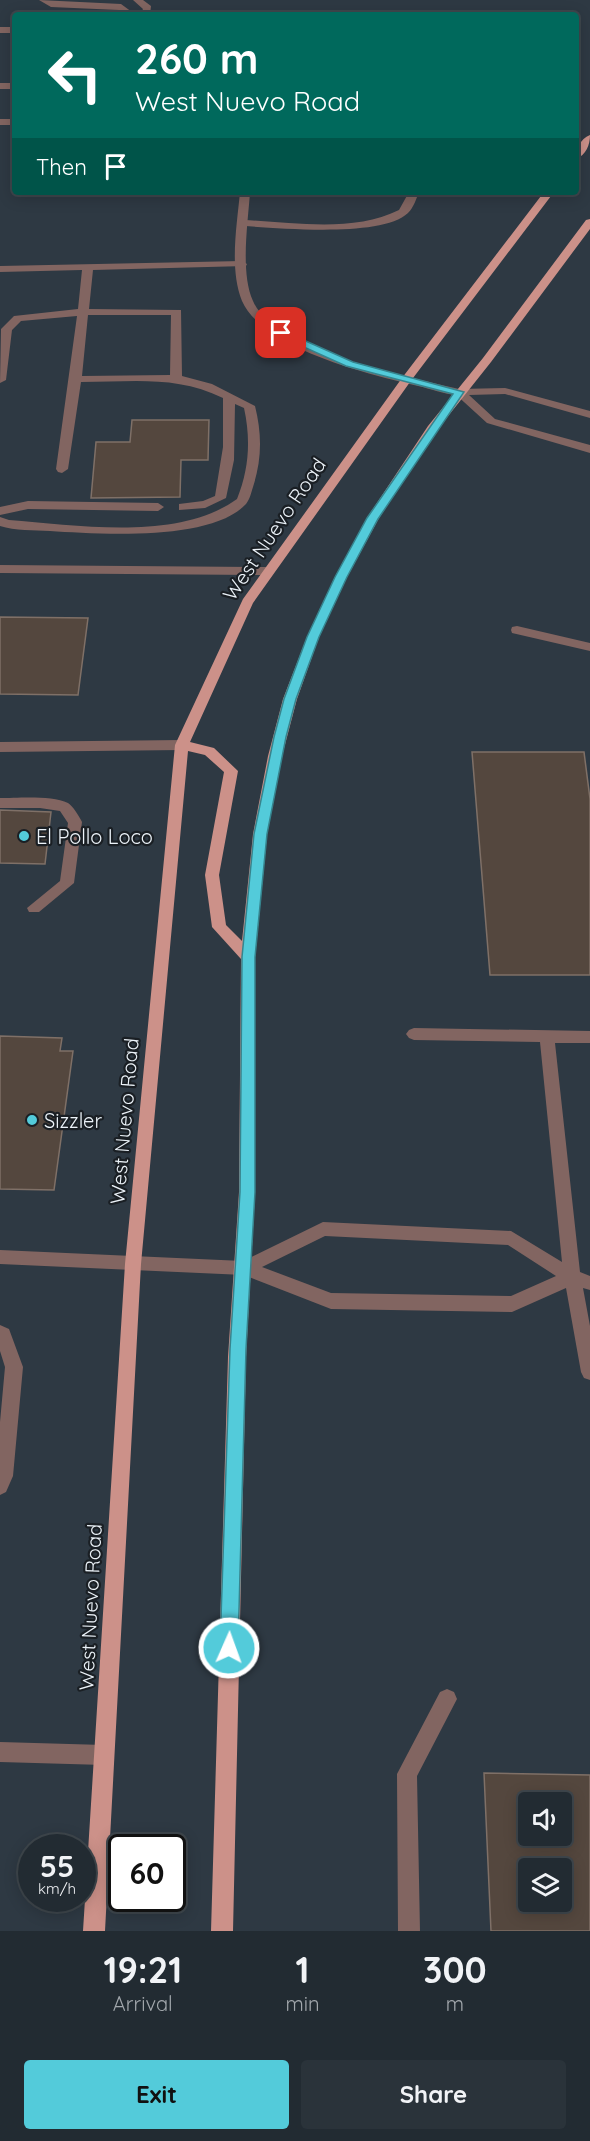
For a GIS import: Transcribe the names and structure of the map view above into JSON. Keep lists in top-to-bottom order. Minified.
{"streets":{"main road":["West Nuevo Road"]},"places":["El Pollo Loco","Sizzler"],"page":{"turn":["260 m","West Nuevo Road"],"then":"Then","speed":"55 km/h","limit":"60","eta":["19:21","Arrival","1","min","300","m"],"buttons":["Exit","Share"]}}
